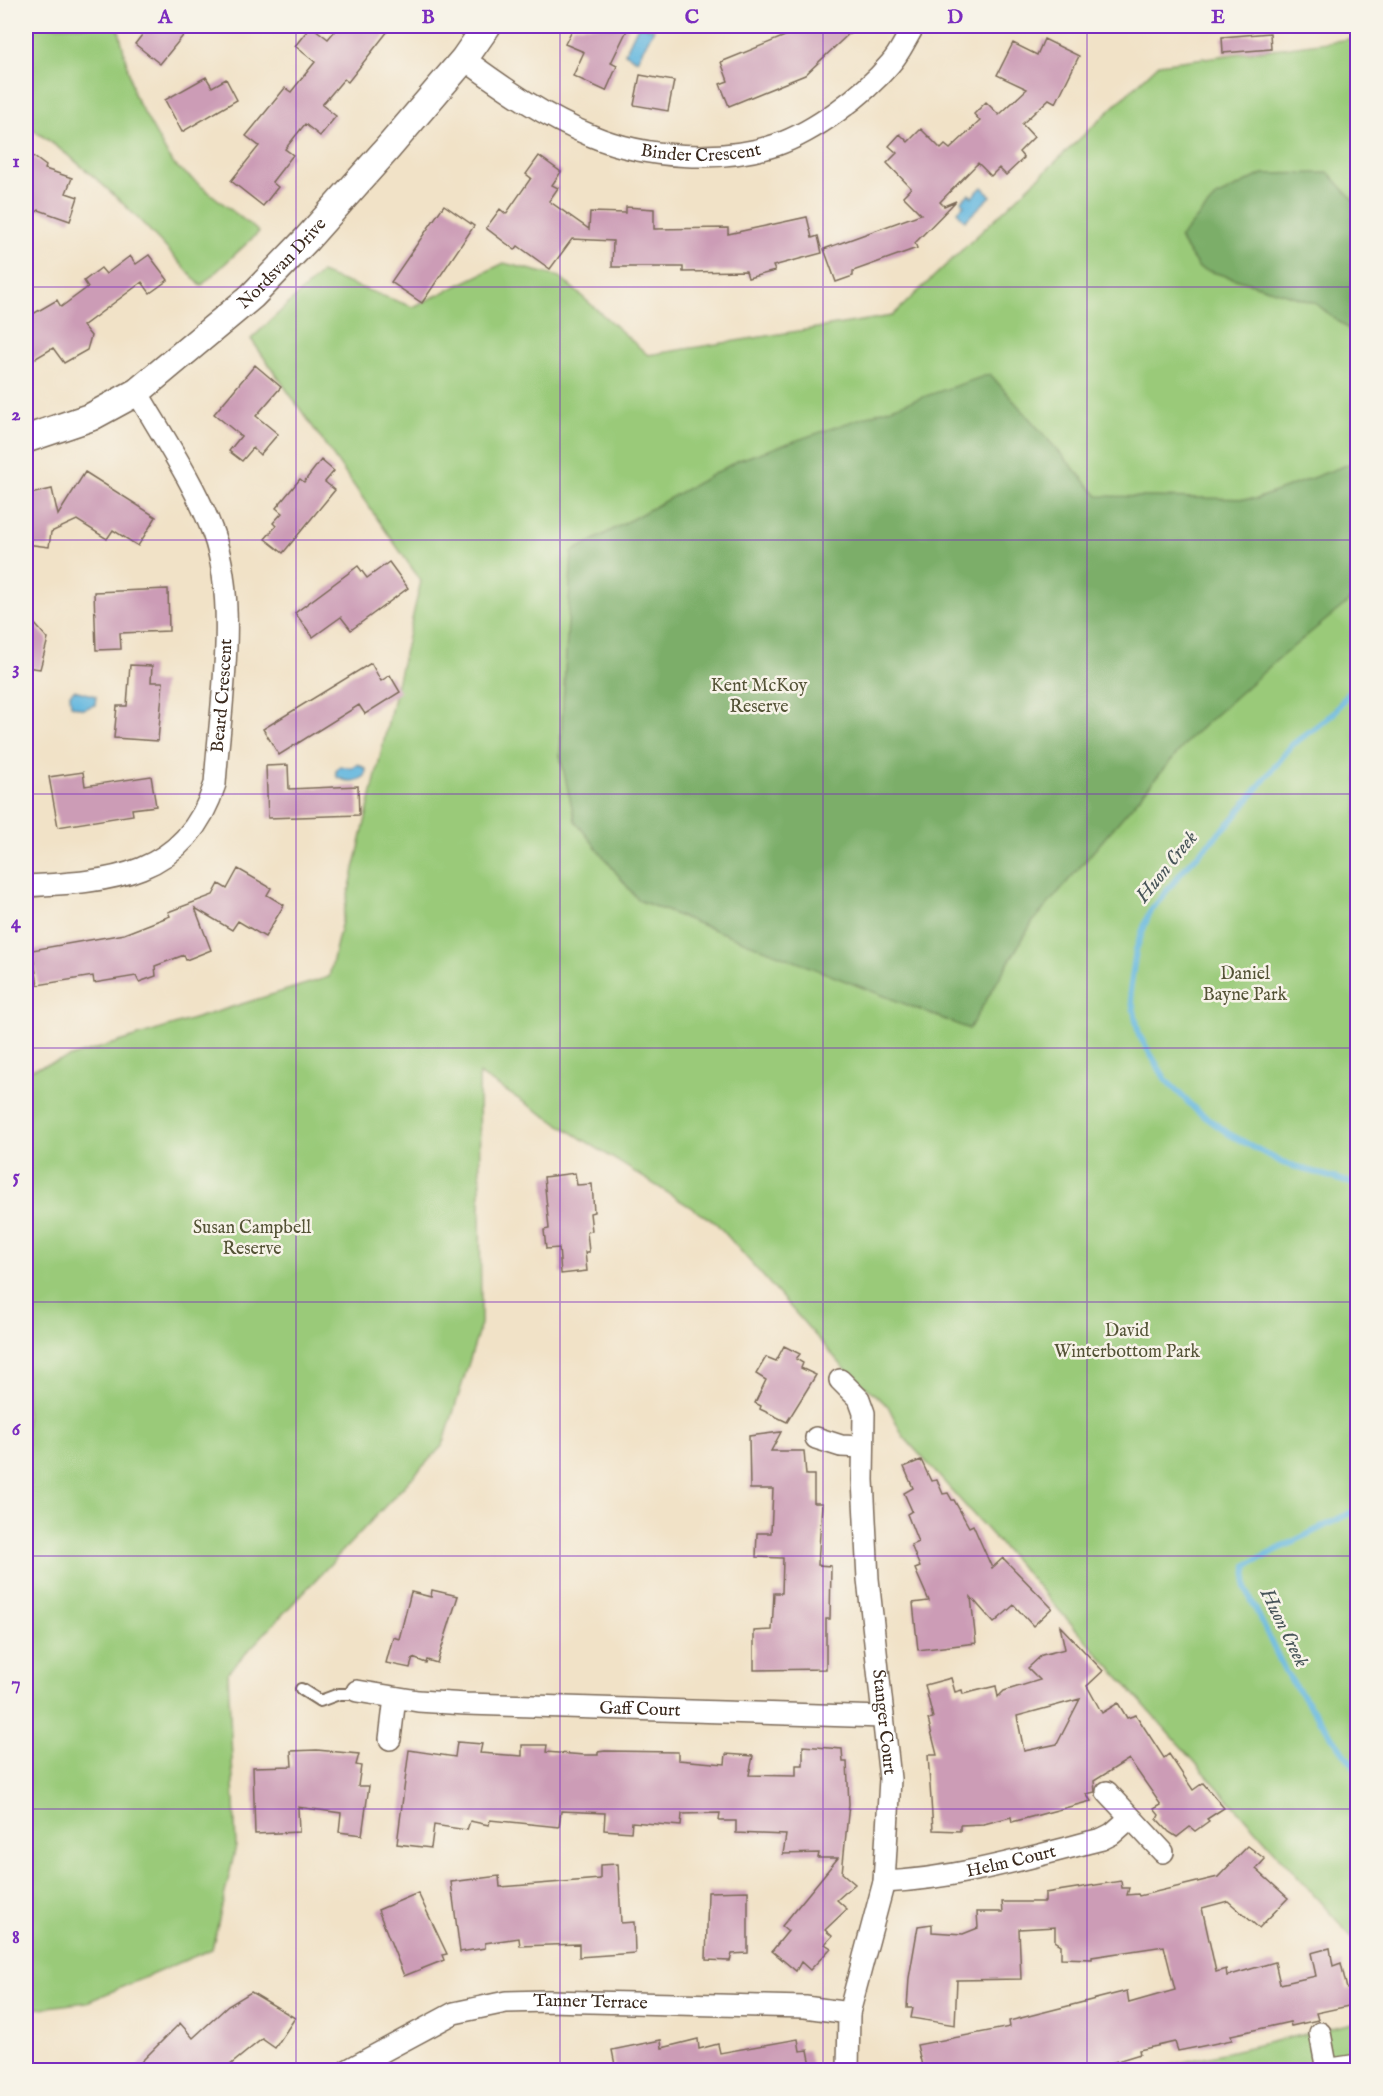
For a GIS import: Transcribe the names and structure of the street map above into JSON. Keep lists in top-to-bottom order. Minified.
{"streets":{"street":["Binder Crescent","Nordsvan Drive","Beard Crescent","Gaff Court","Stanger Court","Helm Court","Tanner Terrace"]},"crossings":[["Binder Crescent","Nordsvan Drive"],["Nordsvan Drive","Beard Crescent"],["Gaff Court","Stanger Court"],["Stanger Court","Helm Court"],["Stanger Court","Tanner Terrace"]],"water":["Huon Creek"],"parks":["Kent McKoy Reserve","Daniel Bayne Park","Susan Campbell Reserve","David Winterbottom Park"],"grid":{"columns":["A","B","C","D","E"],"rows":["1","2","3","4","5","6","7","8"]}}
